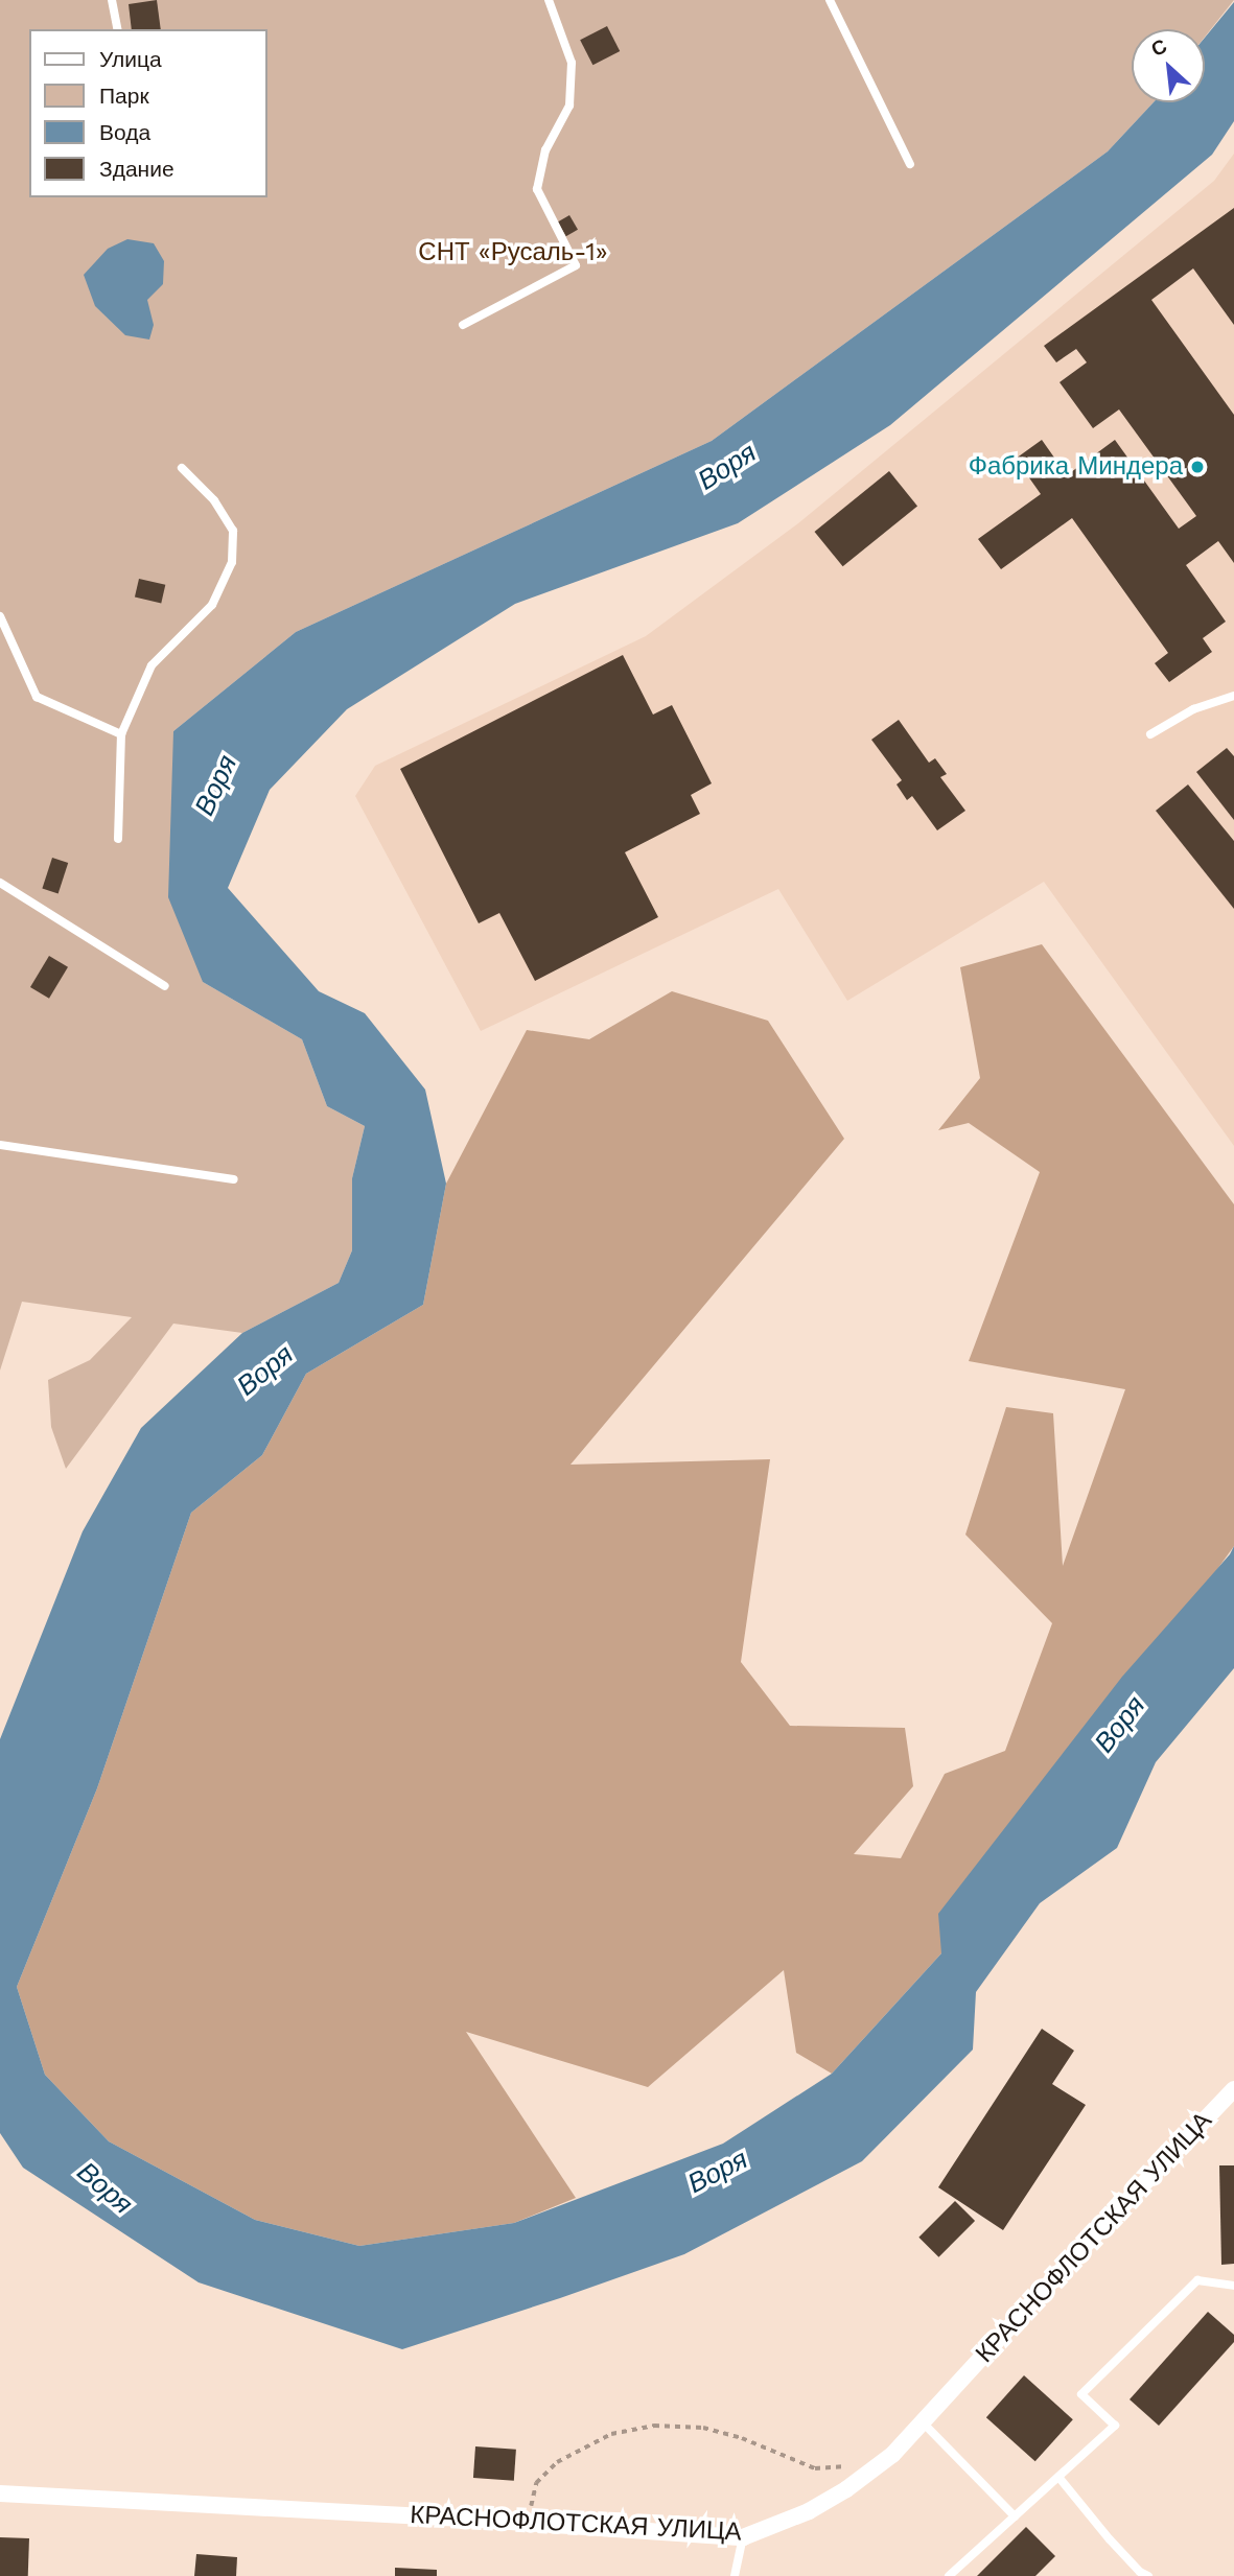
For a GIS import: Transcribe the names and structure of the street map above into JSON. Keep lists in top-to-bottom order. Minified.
{"streets":{"street":["КРАСНОФЛОТСКАЯ УЛИЦА"]},"water":["Воря"],"parks":["СНТ «Русаль-1»"],"places":["Фабрика Миндера"],"legend":["Улица","Парк","Вода","Здание"],"north":"top left"}
